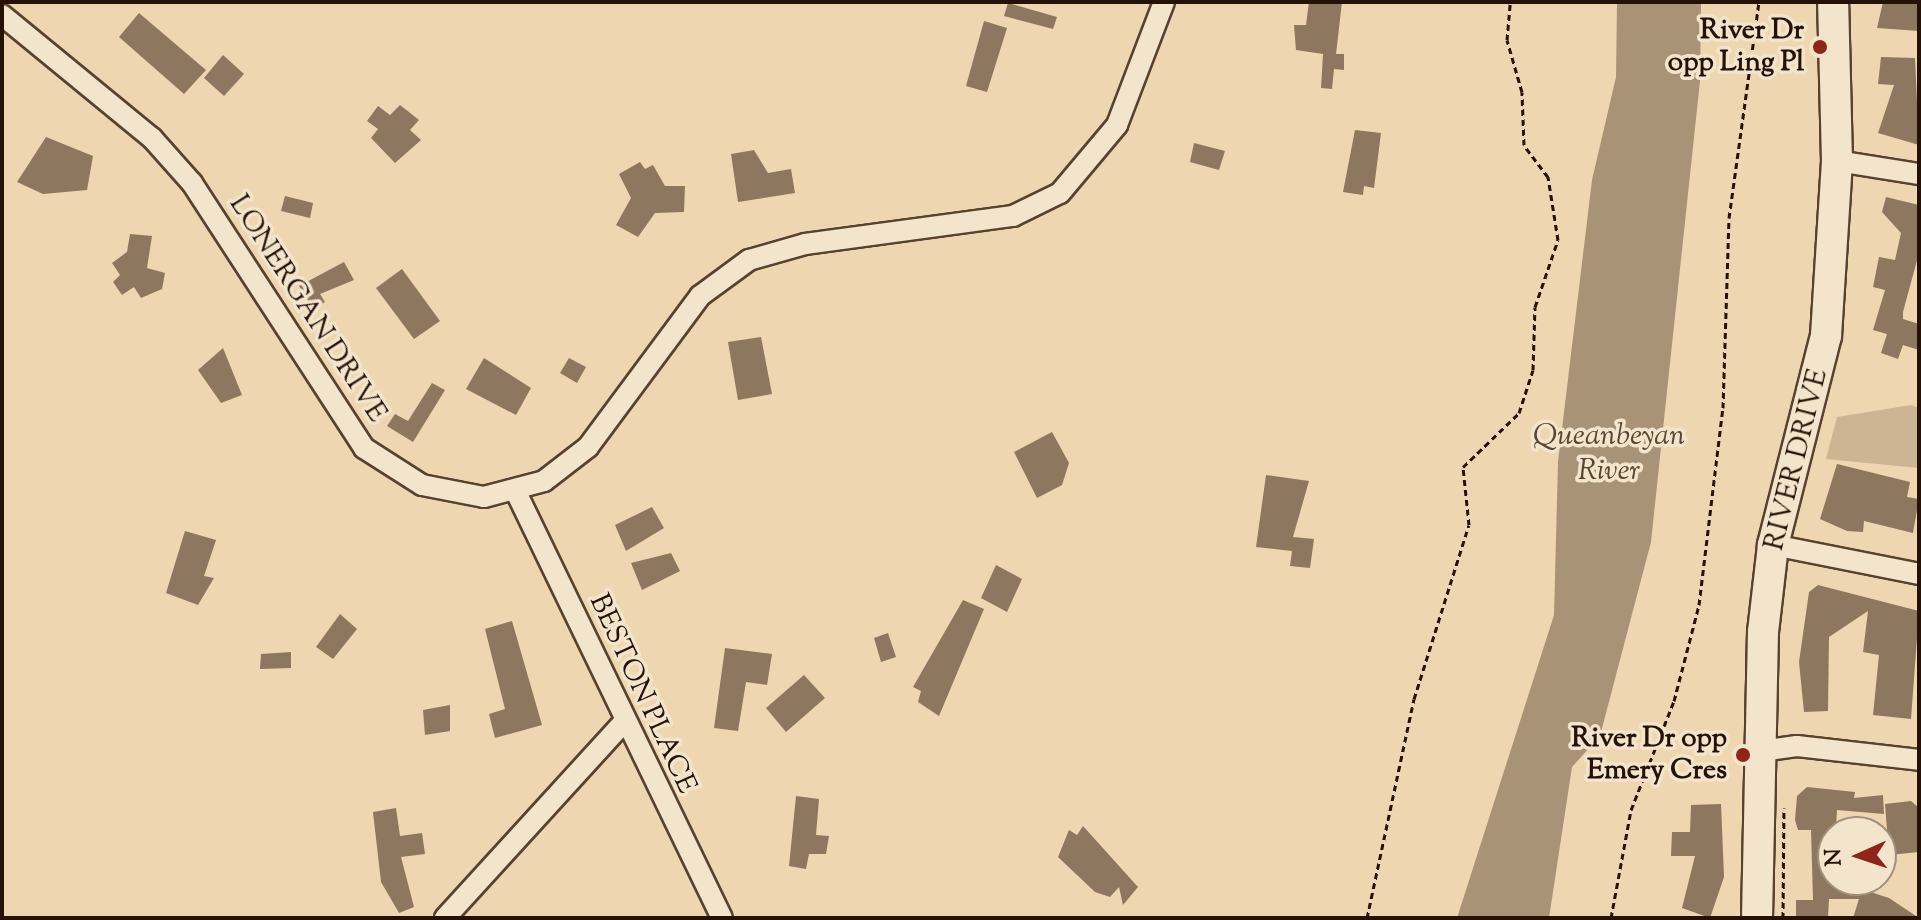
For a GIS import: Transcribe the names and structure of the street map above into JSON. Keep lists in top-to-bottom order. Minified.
{"streets":{"street":["LONERGAN DRIVE","RIVER DRIVE","BESTON PLACE"]},"crossings":[["LONERGAN DRIVE","BESTON PLACE"]],"water":["Queanbeyan River"],"places":["River Dr opp Ling Pl","River Dr opp Emery Cres"],"north":"left"}
